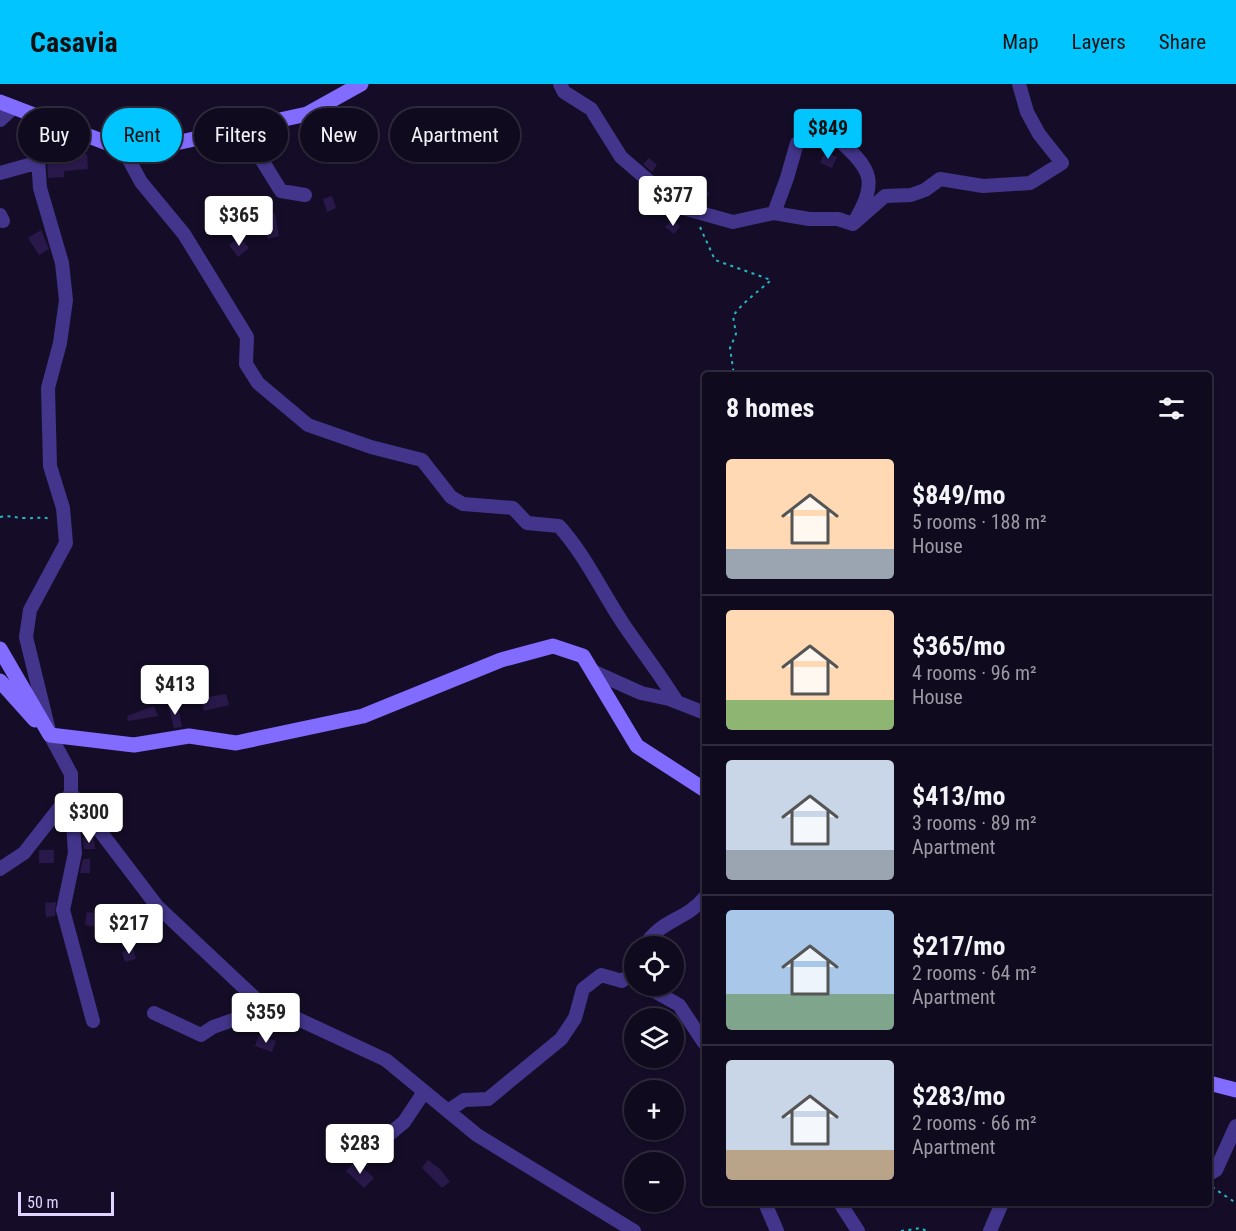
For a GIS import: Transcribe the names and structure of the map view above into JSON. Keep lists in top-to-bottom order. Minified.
{"scale_bar":"50 m","page":{"header":"Casavia","nav":["Map","Layers","Share"],"chip":["Buy","Rent","Filters","New","Apartment"],"price":["$849","$377","$365","$413","$300","$217","$359","$283"],"heading":"8 homes","list":[{"name":"$849/mo","note":"5 rooms · 188 m² · House"},{"name":"$365/mo","note":"4 rooms · 96 m² · House"},{"name":"$413/mo","note":"3 rooms · 89 m² · Apartment"},{"name":"$217/mo","note":"2 rooms · 64 m² · Apartment"},{"name":"$283/mo","note":"2 rooms · 66 m² · Apartment"}],"map_buttons":["+","−"],"scale":"50 m"}}
